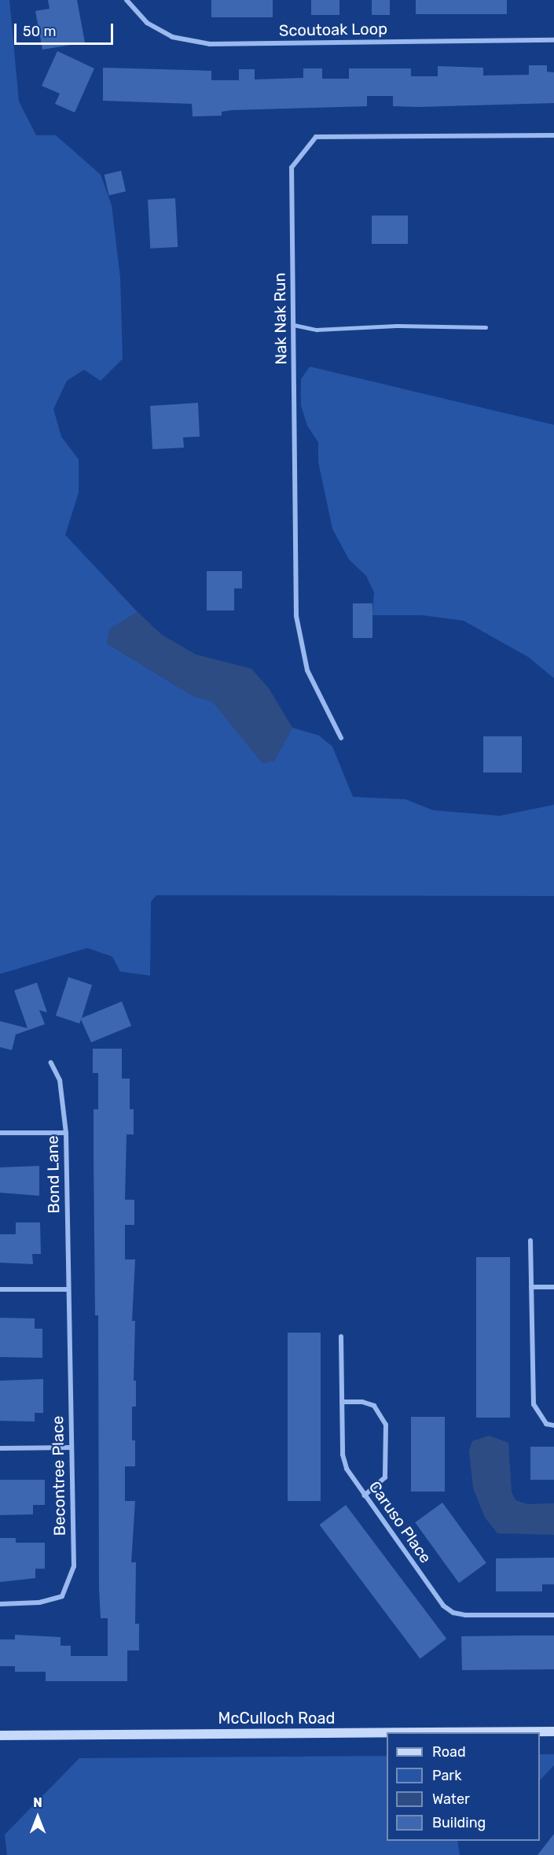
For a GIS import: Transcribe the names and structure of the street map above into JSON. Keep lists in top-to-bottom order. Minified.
{"streets":{"main road":["McCulloch Road"],"street":["Scoutoak Loop","Nak Nak Run","Bond Lane","Becontree Place","Caruso Place"]},"crossings":[["Bond Lane","Becontree Place"]],"legend":["Road","Park","Water","Building"],"scale_bar":"50 m","north":"top"}
